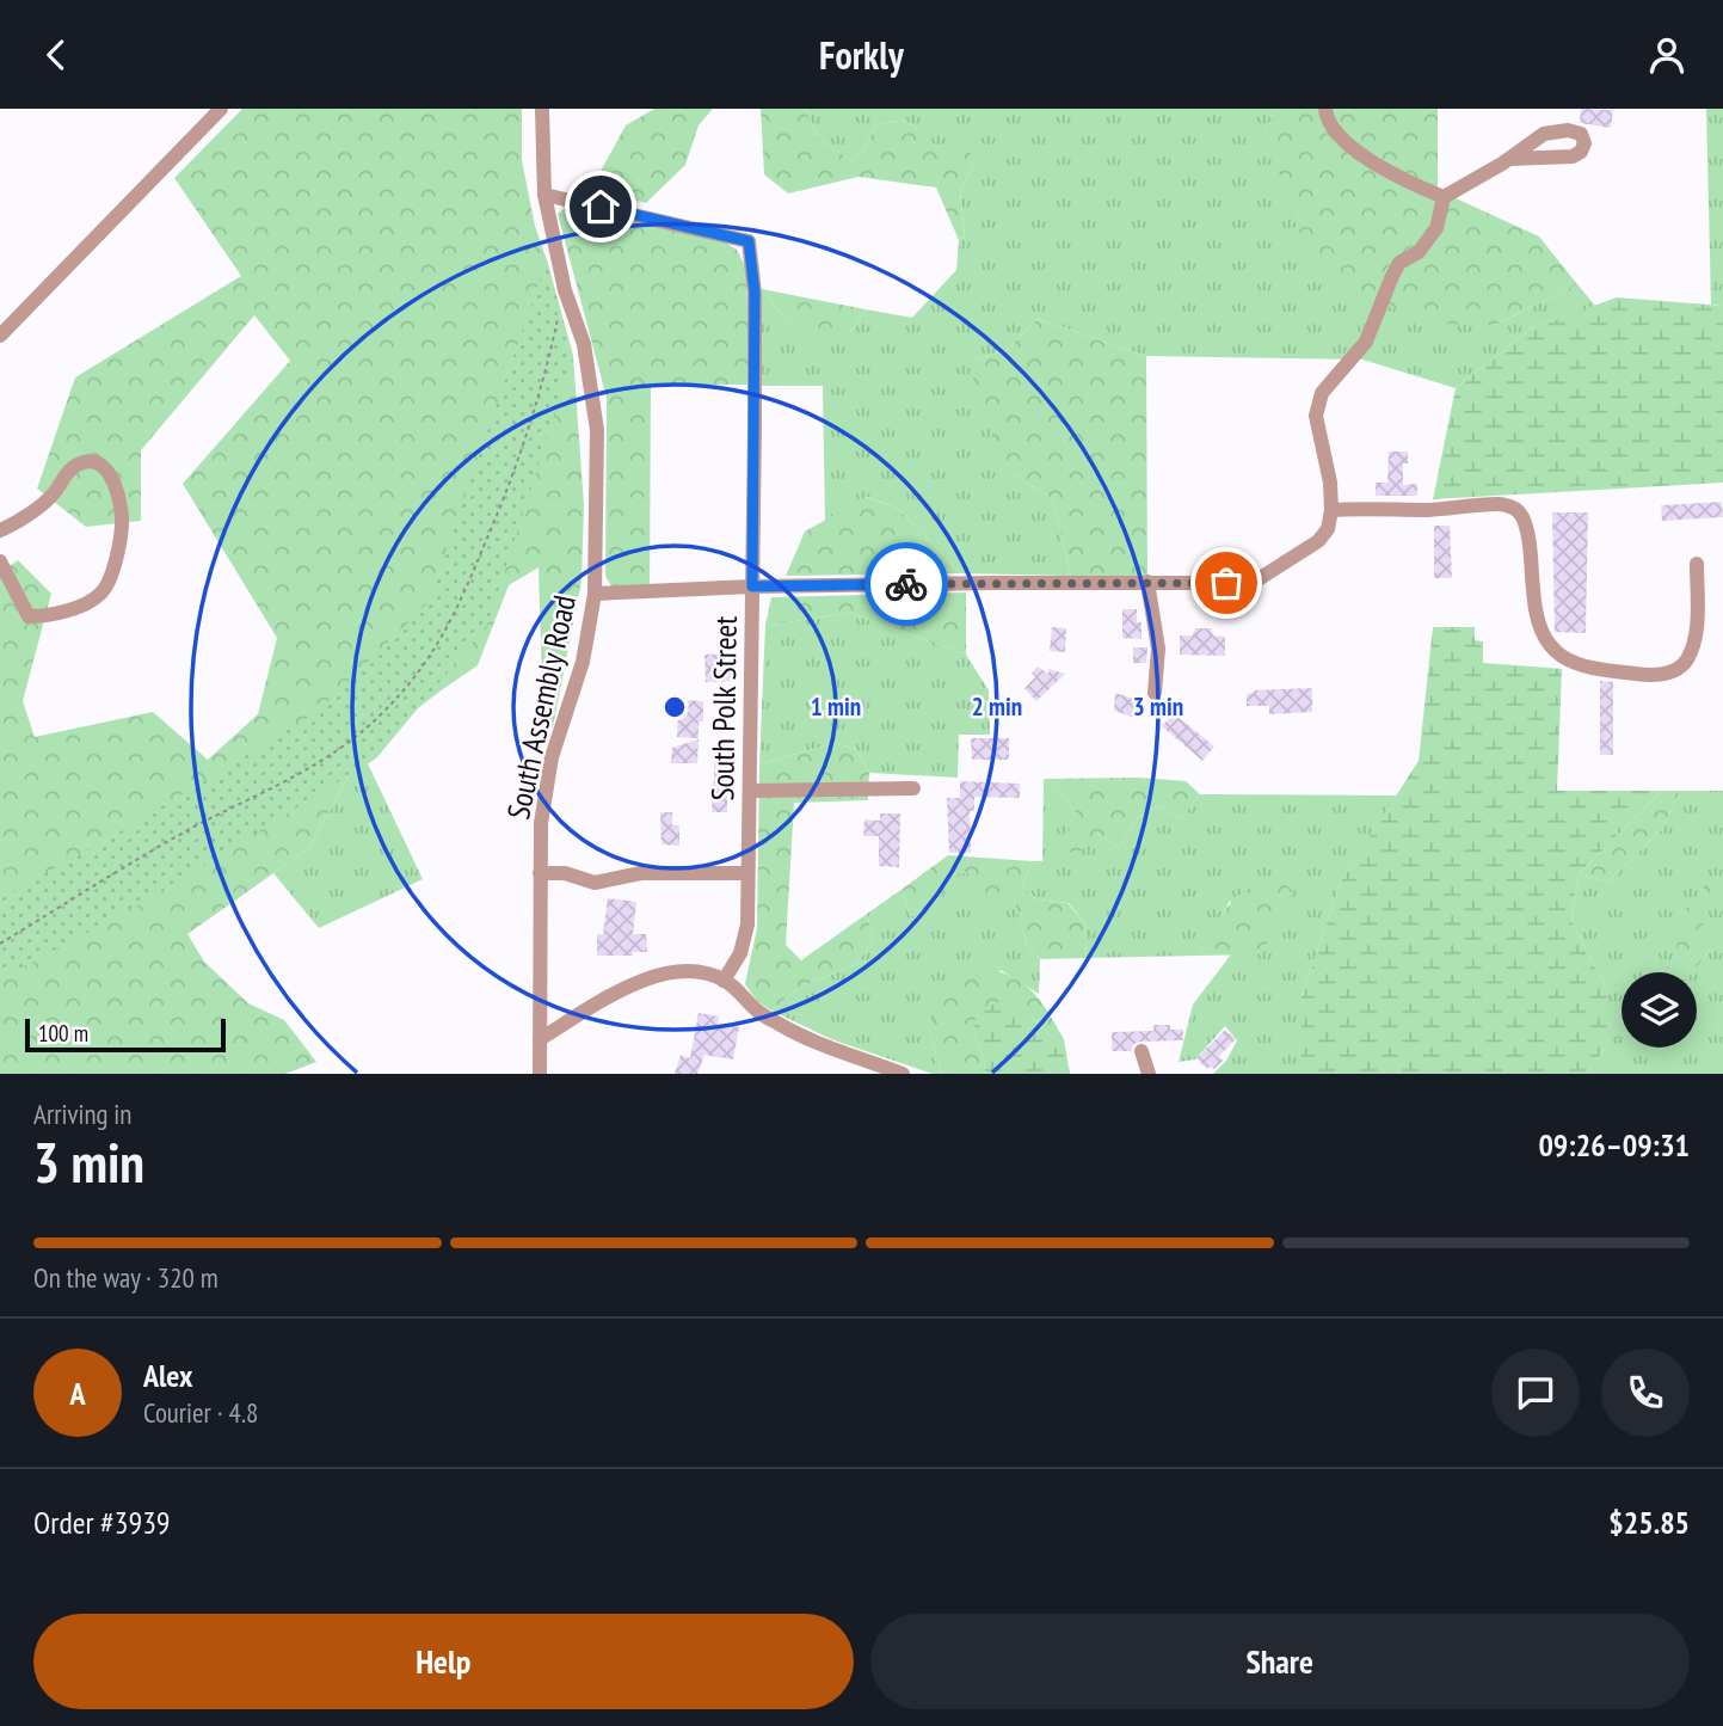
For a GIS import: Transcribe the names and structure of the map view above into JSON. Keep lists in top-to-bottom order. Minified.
{"streets":{"street":["South Assembly Road","South Polk Street"]},"crossings":[["South Assembly Road","South Polk Street"]],"scale_bar":"100 m","page":{"header":"Forkly","scale":"100 m","heading":["3 min","Arriving in","09:26–09:31"],"panel":["Alex","Courier · 4.8","Order #3939","$25.85"],"bar":"On the way · 320 m","round":"A","buttons":["Help","Share"]},"rings":["1 min","2 min","3 min"]}
